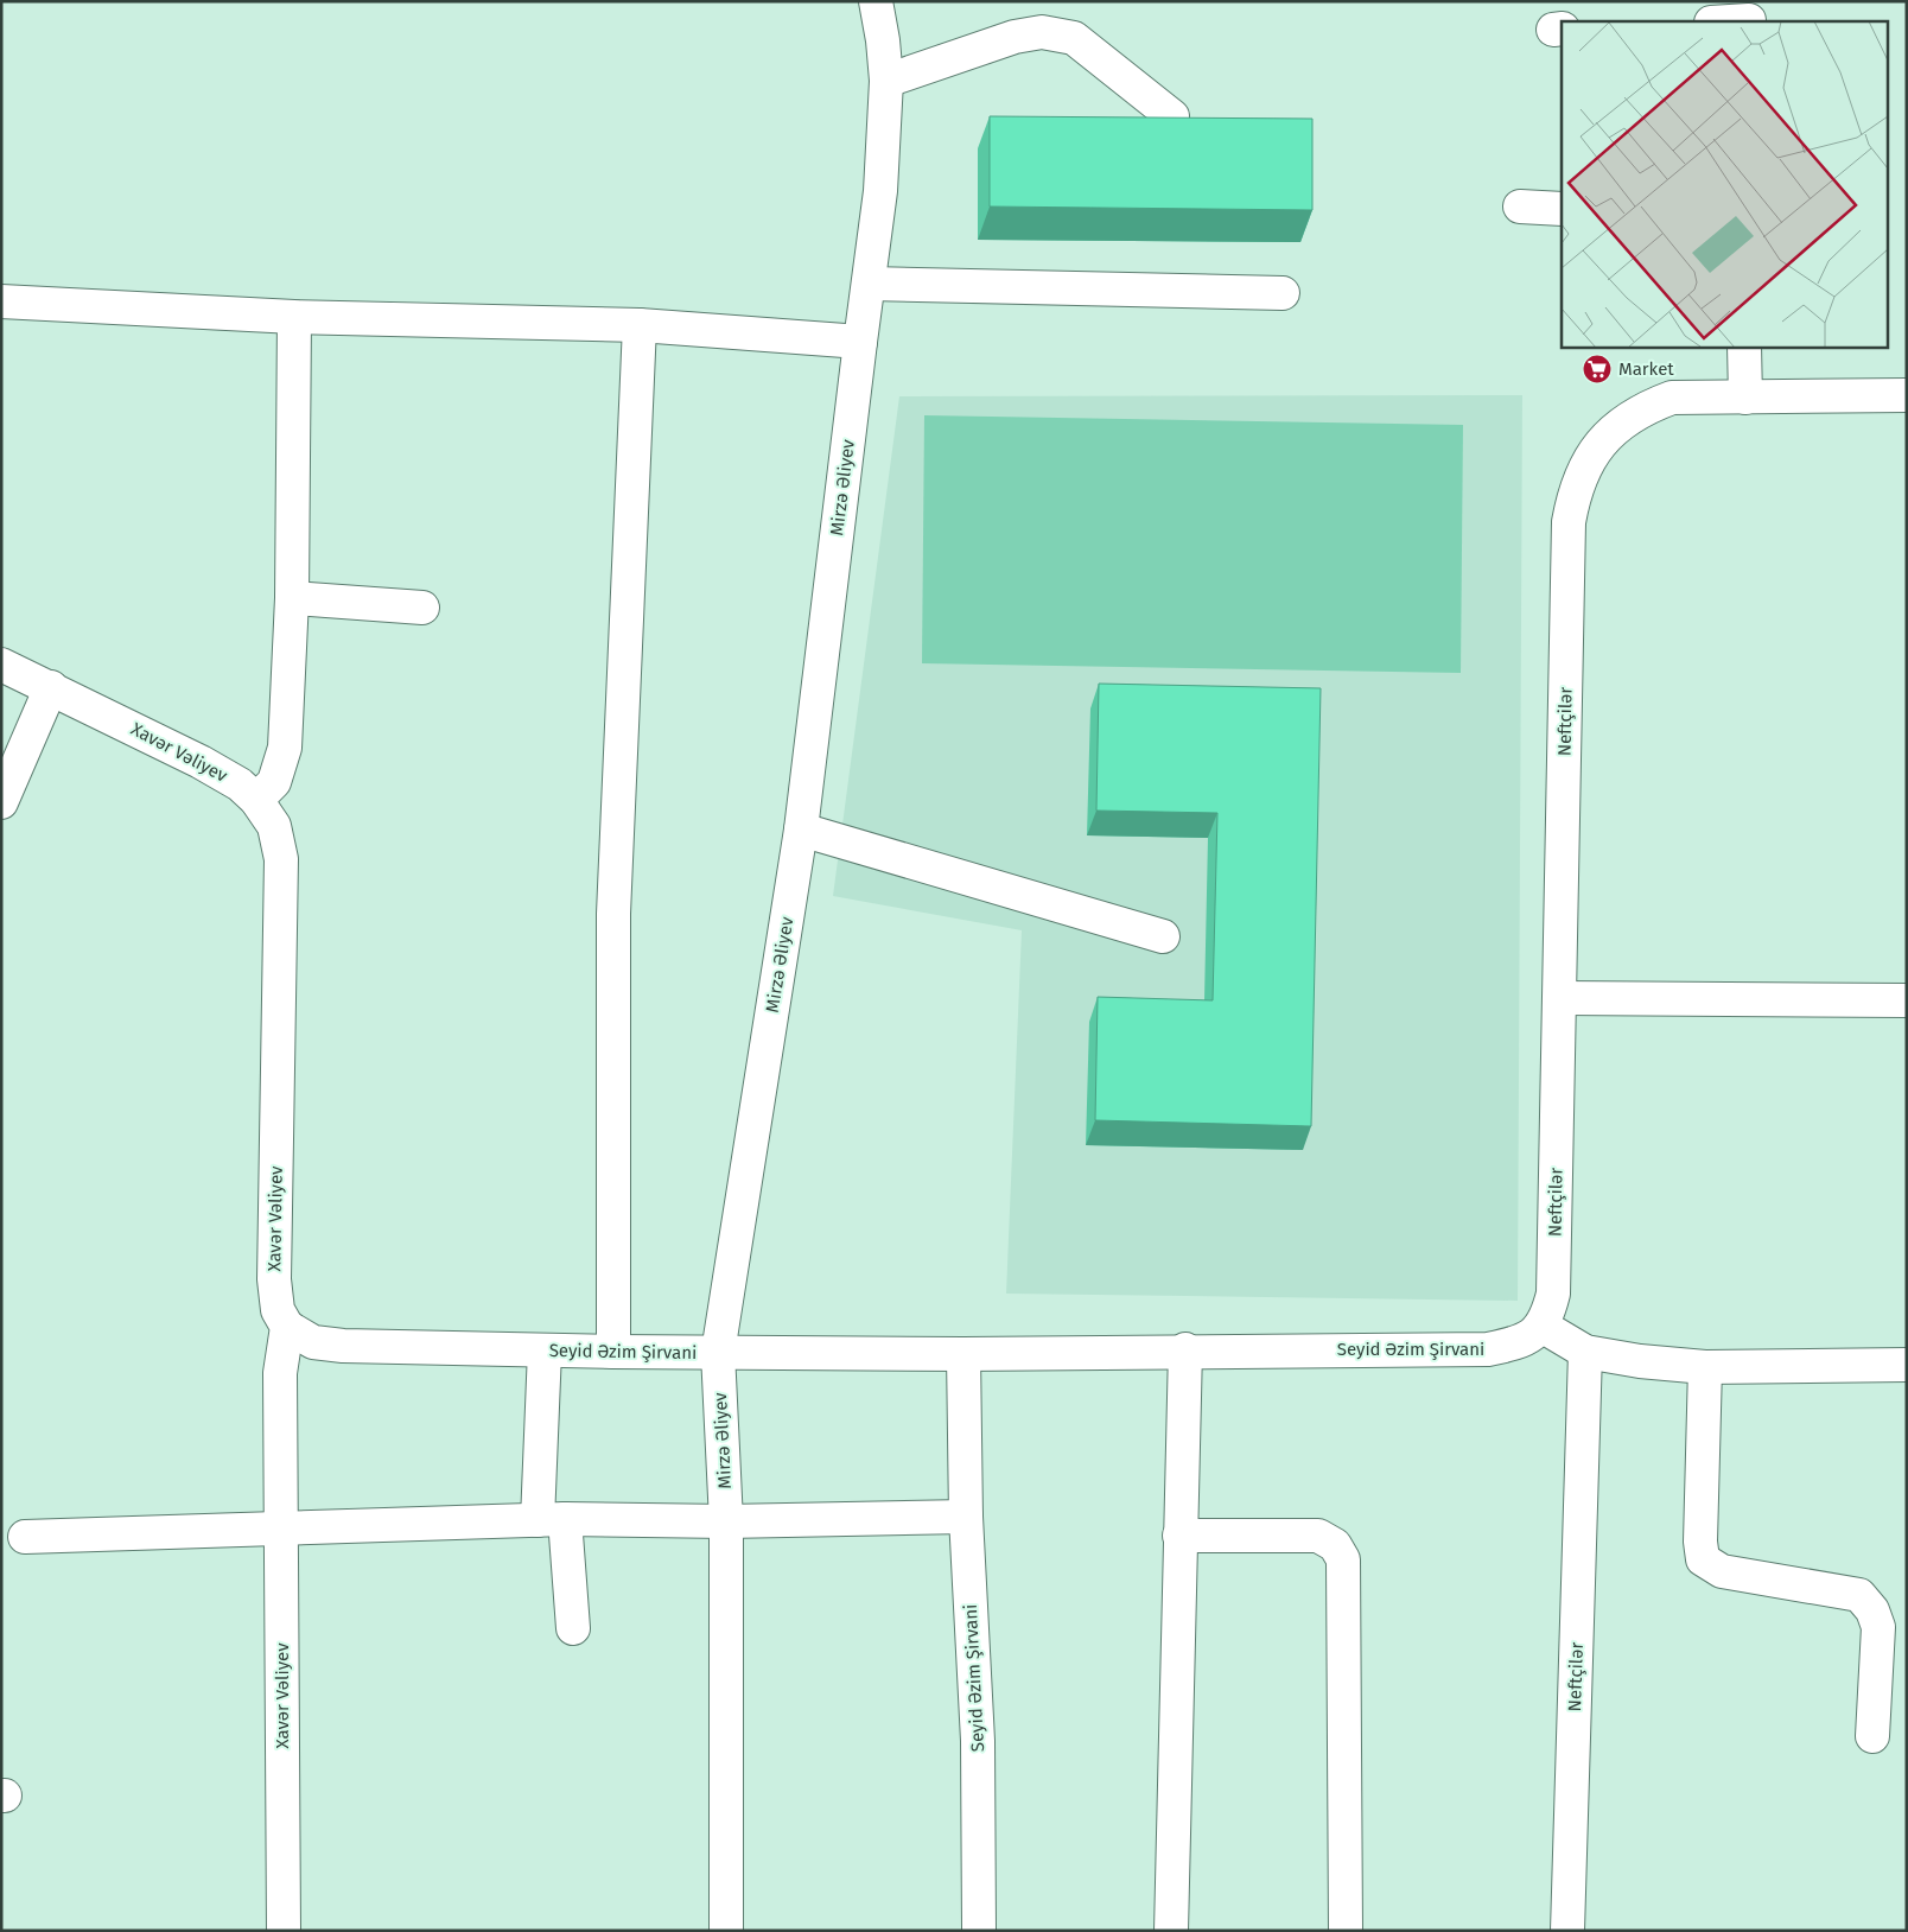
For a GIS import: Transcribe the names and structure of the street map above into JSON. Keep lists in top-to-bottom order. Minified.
{"streets":{"street":["Mirzə Əliyev","Neftçilər","Xavər Vəliyev","Seyid Əzim Şirvani"]},"crossings":[["Mirzə Əliyev","Seyid Əzim Şirvani"],["Neftçilər","Seyid Əzim Şirvani"],["Xavər Vəliyev","Seyid Əzim Şirvani"]],"places":{"supermarket":["Market"]}}
